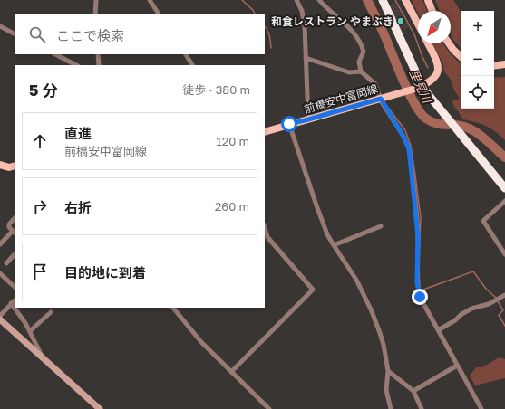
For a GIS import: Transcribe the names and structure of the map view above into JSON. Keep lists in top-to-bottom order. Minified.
{"streets":{"main road":["前橋安中富岡線"]},"water":["里見川"],"places":["和食レストラン やまぶき"],"north":"bottom left","page":{"map_buttons":["+","−"],"search":"ここで検索","heading":["5 分","徒歩 · 380 m"],"list":[["直進","前橋安中富岡線","120 m"],["右折","260 m"],"目的地に到着"]}}
